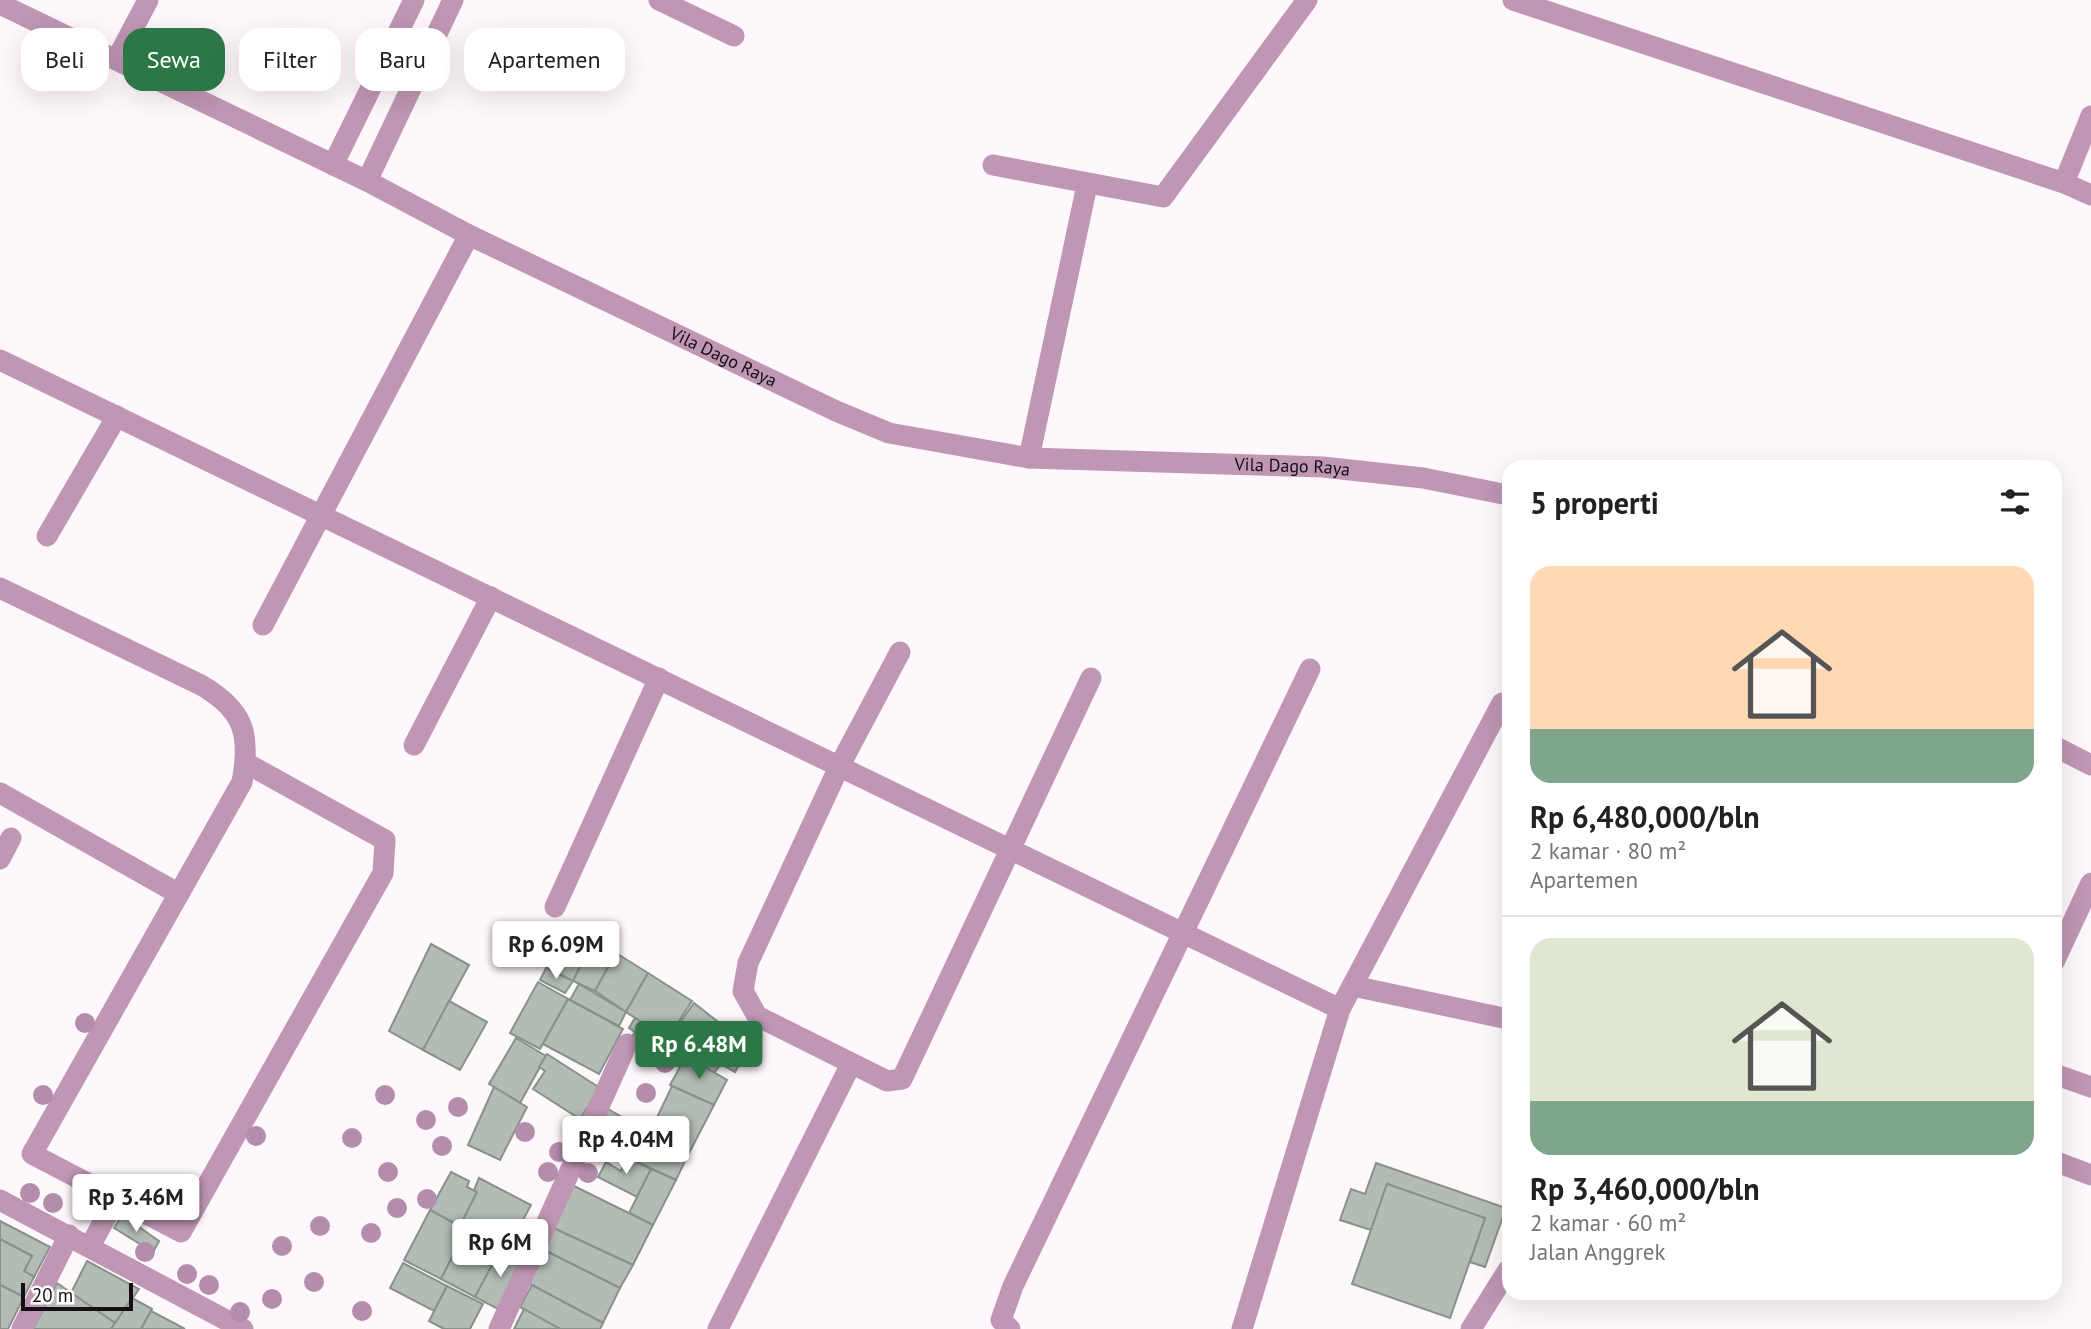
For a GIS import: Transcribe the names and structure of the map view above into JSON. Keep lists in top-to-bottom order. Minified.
{"streets":{"street":["Vila Dago Raya"]},"scale_bar":"20 m","page":{"chip":["Beli","Sewa","Filter","Baru","Apartemen"],"heading":"5 properti","list":[{"name":"Rp 6,480,000/bln","note":"2 kamar · 80 m² · Apartemen"},{"name":"Rp 3,460,000/bln","note":"2 kamar · 60 m² · Jalan Anggrek"}],"price":["Rp 6.09M","Rp 6.48M","Rp 4.04M","Rp 3.46M","Rp 6M"],"scale":"20 m"}}
